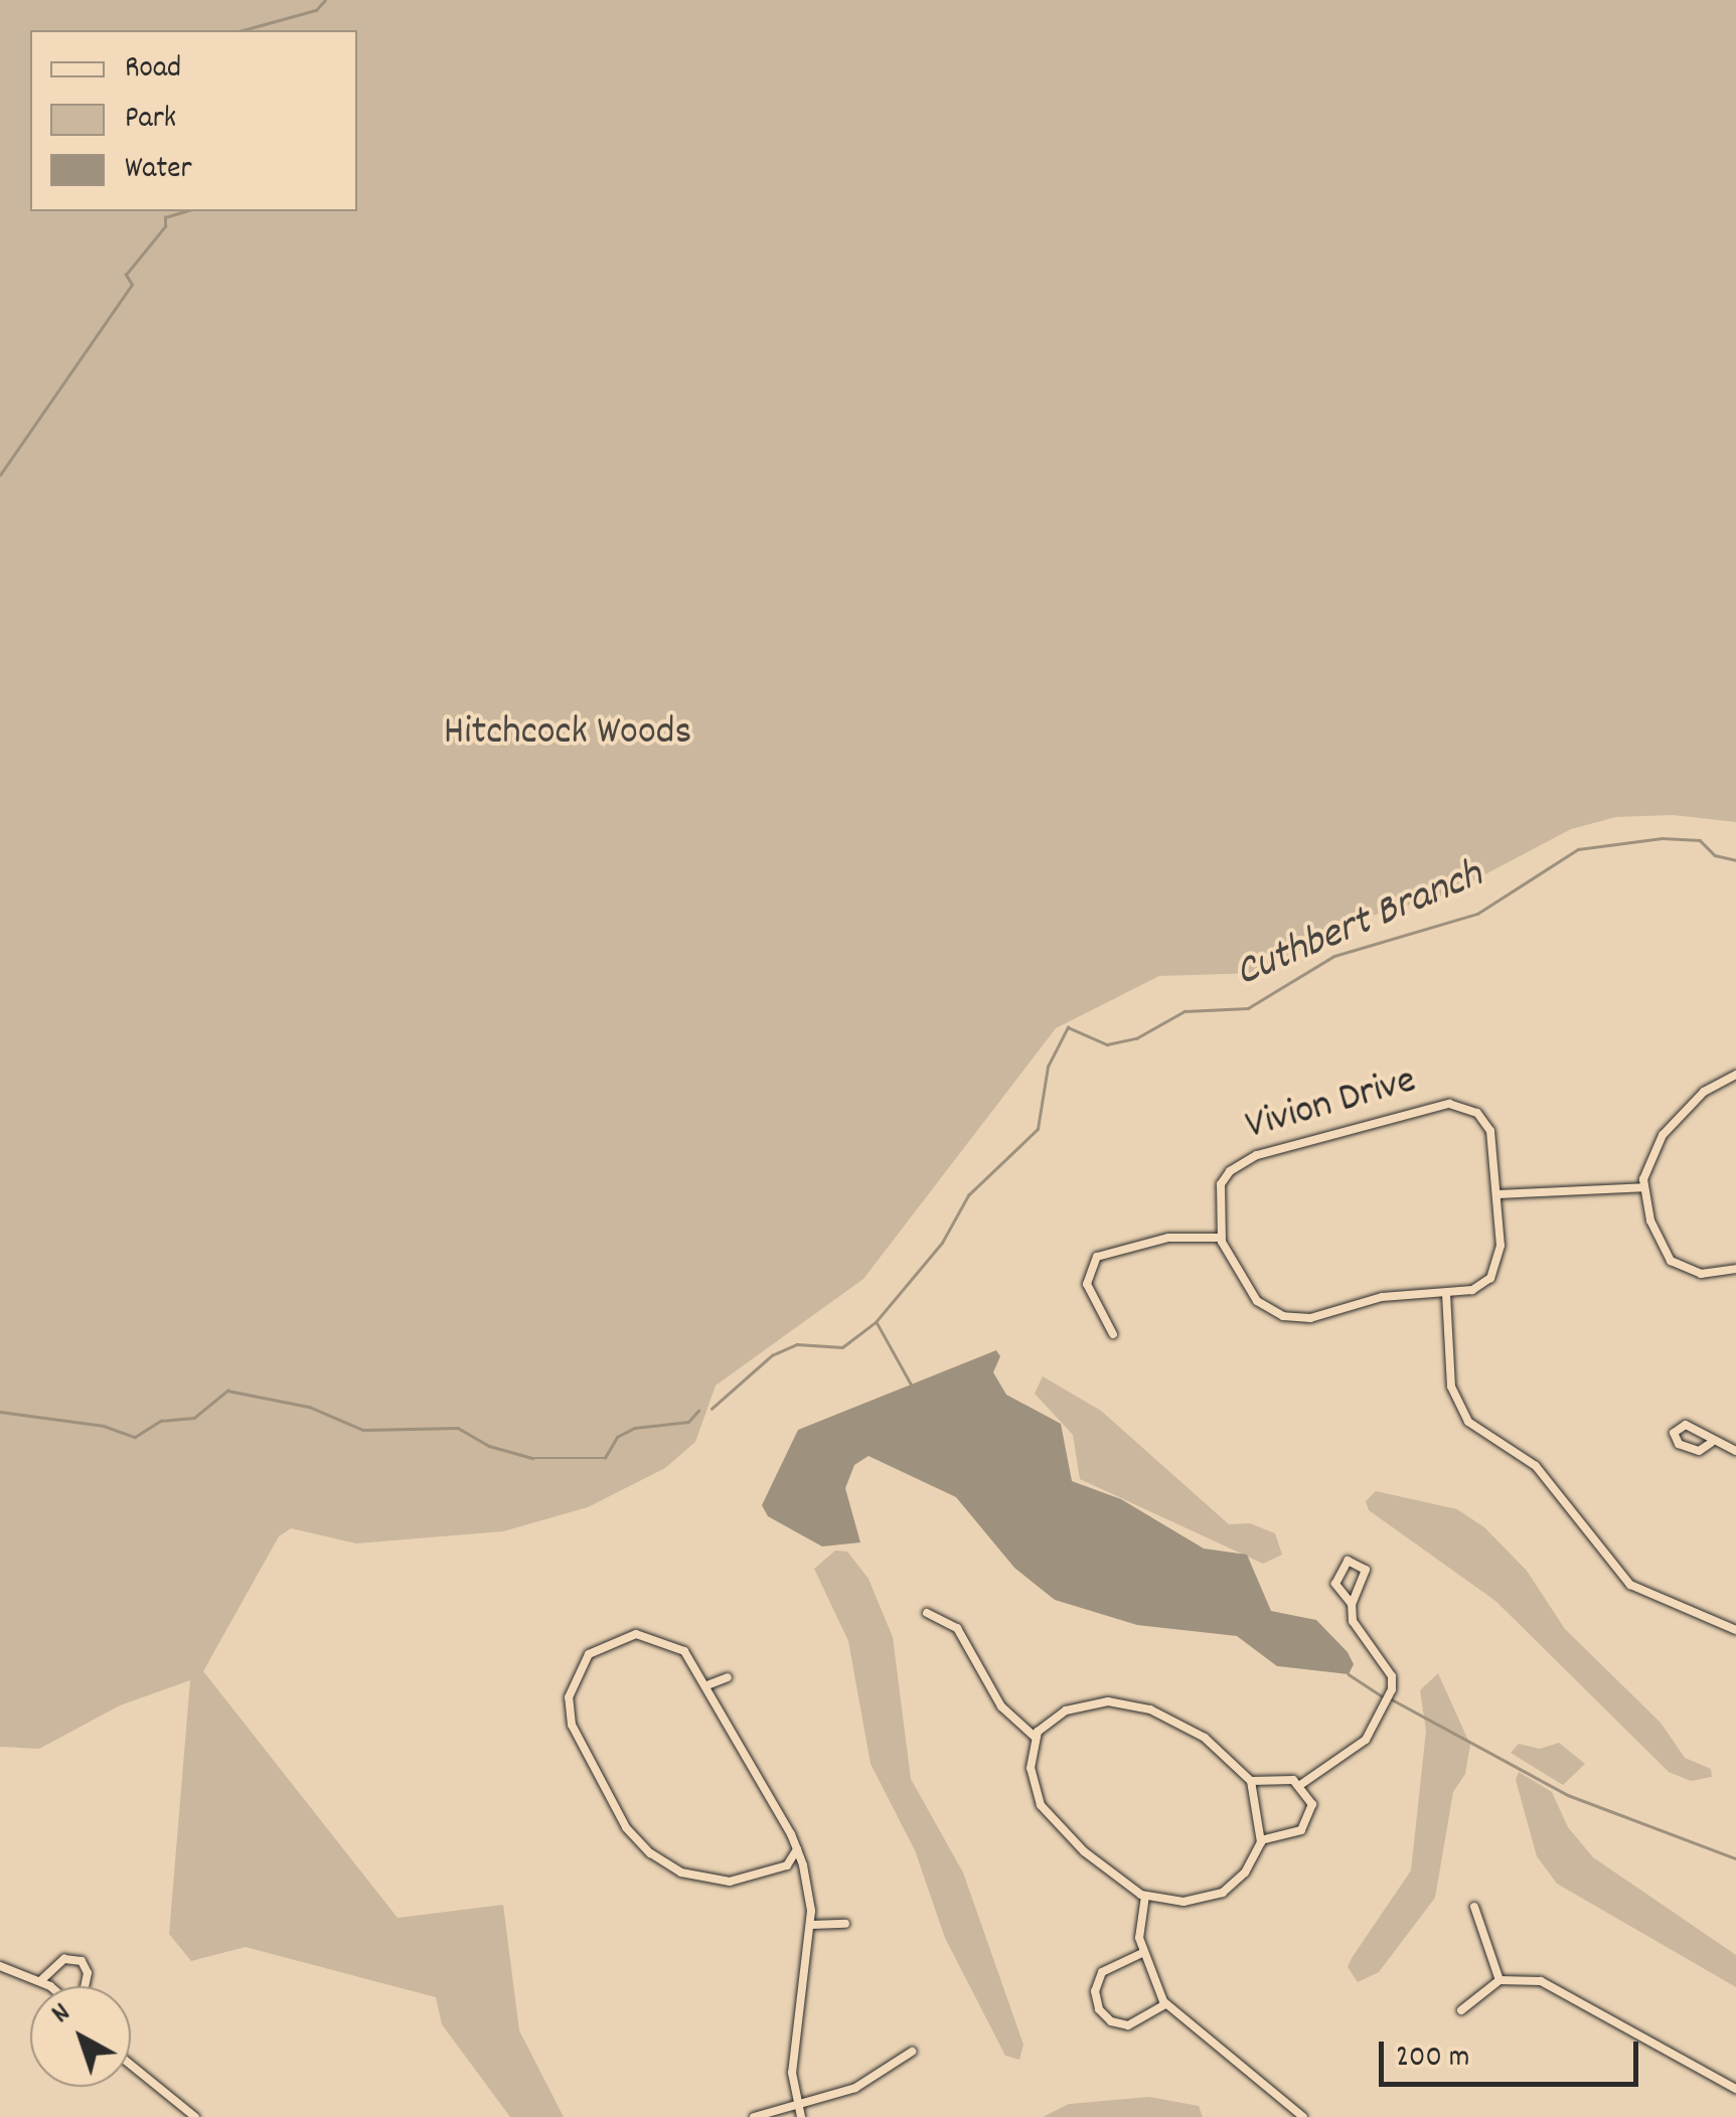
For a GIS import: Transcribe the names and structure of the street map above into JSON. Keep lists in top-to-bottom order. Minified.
{"streets":{"street":["Vivion Drive"]},"water":["Cuthbert Branch"],"parks":["Hitchcock Woods"],"legend":["Road","Park","Water"],"scale_bar":"200 m","north":"top left"}
